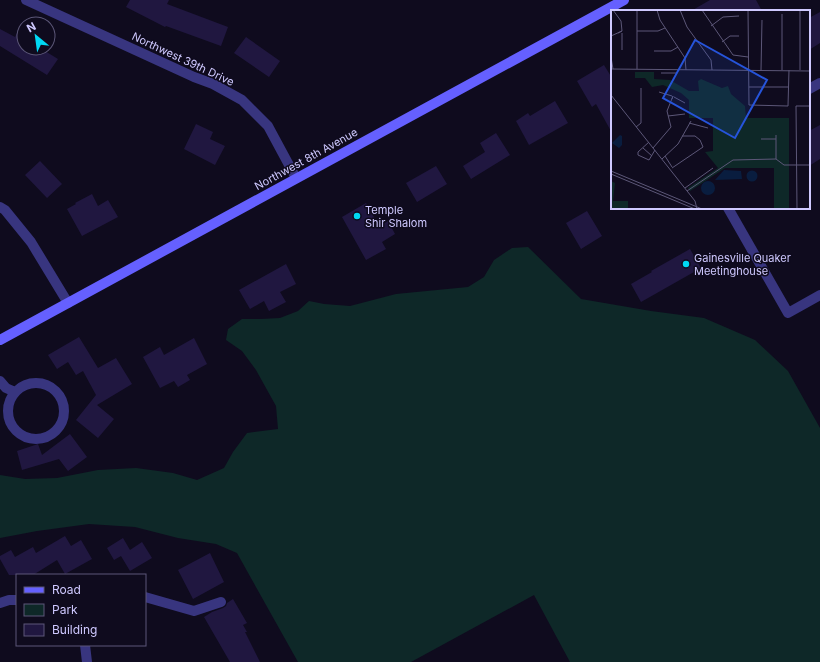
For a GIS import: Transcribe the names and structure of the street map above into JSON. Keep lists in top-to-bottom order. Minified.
{"streets":{"street":["Northwest 39th Drive","Northwest 8th Avenue"]},"crossings":[["Northwest 39th Drive","Northwest 8th Avenue"]],"places":["Temple Shir Shalom","Gainesville Quaker Meetinghouse"],"legend":["Road","Park","Building"],"north":"top left"}
